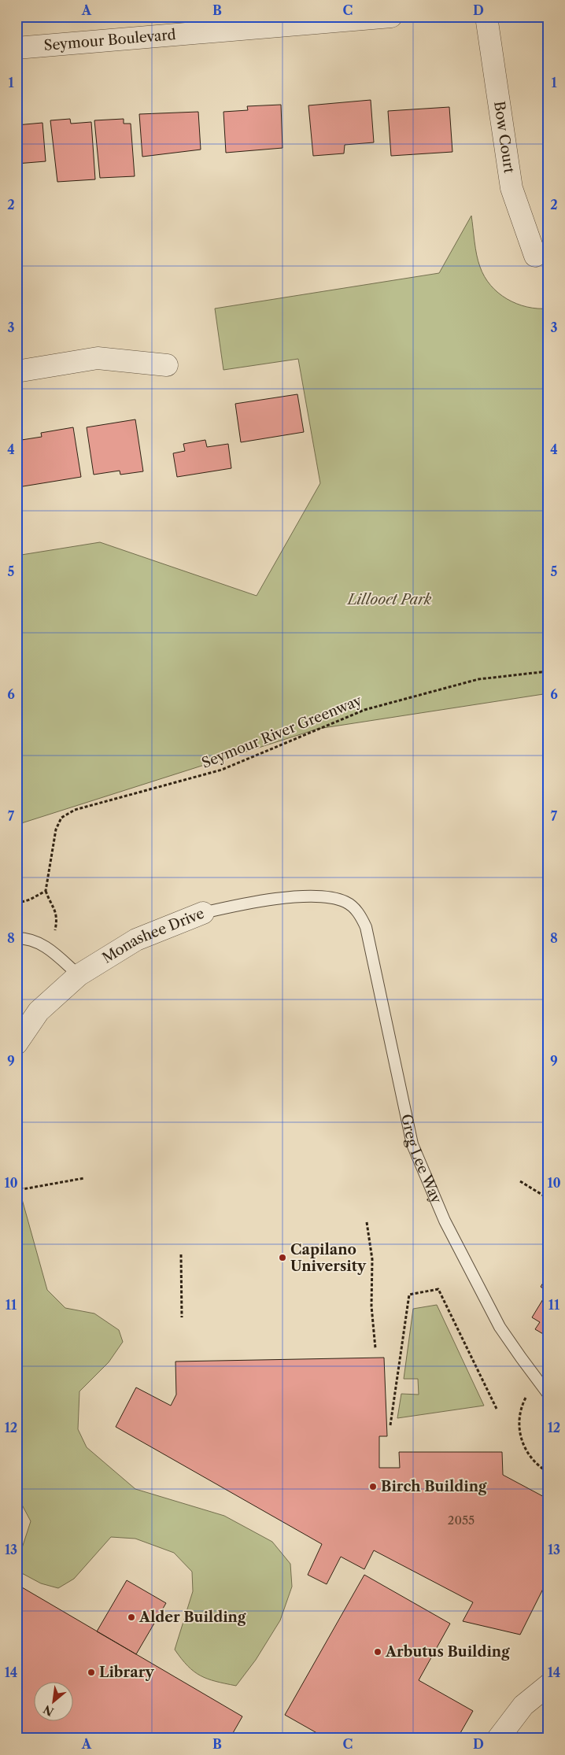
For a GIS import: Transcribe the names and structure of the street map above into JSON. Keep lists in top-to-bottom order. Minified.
{"streets":{"street":["Seymour Boulevard","Bow Court","Monashee Drive"],"lane":["Greg Lee Way"],"path":["Seymour River Greenway"]},"crossings":[["Monashee Drive","Greg Lee Way"]],"parks":["Lillooet Park"],"places":["Capilano University","Birch Building","Alder Building","Arbutus Building","Library"],"house_numbers":["2055"],"north":"bottom left","grid":{"columns":["A","B","C","D"],"rows":["1","2","3","4","5","6","7","8","9","10","11","12","13","14"]}}
